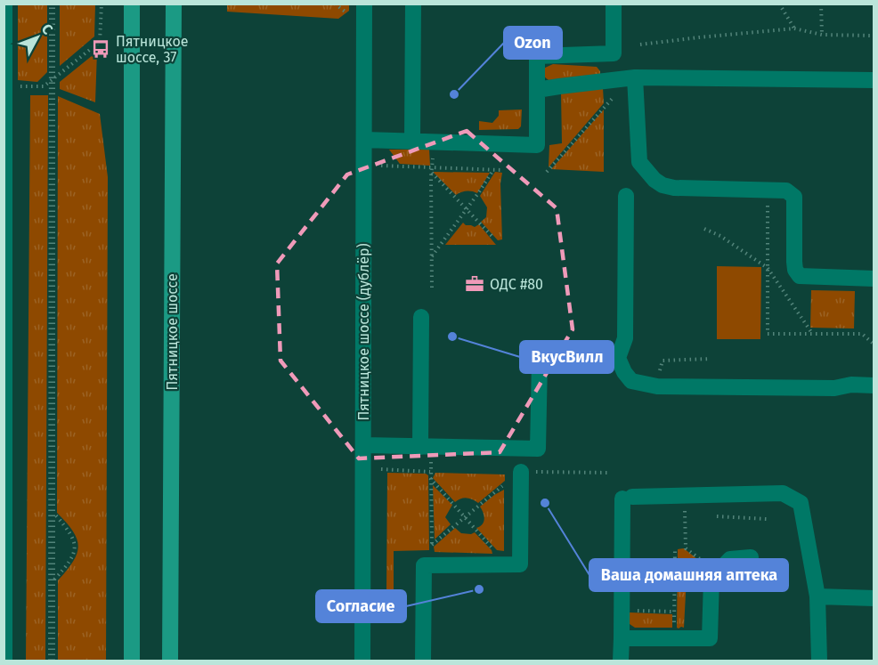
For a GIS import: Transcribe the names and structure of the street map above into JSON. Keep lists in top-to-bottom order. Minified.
{"streets":{"main road":["Пятницкое шоссе"],"street":["Пятницкое шоссе (дублёр)"]},"places":{"bus stop":["Пятницкое шоссе, 37"],"other":["Ozon","ВкусВилл","Ваша домашняя аптека","Согласие"],"office":["ОДС #80"]},"north":"top right"}
